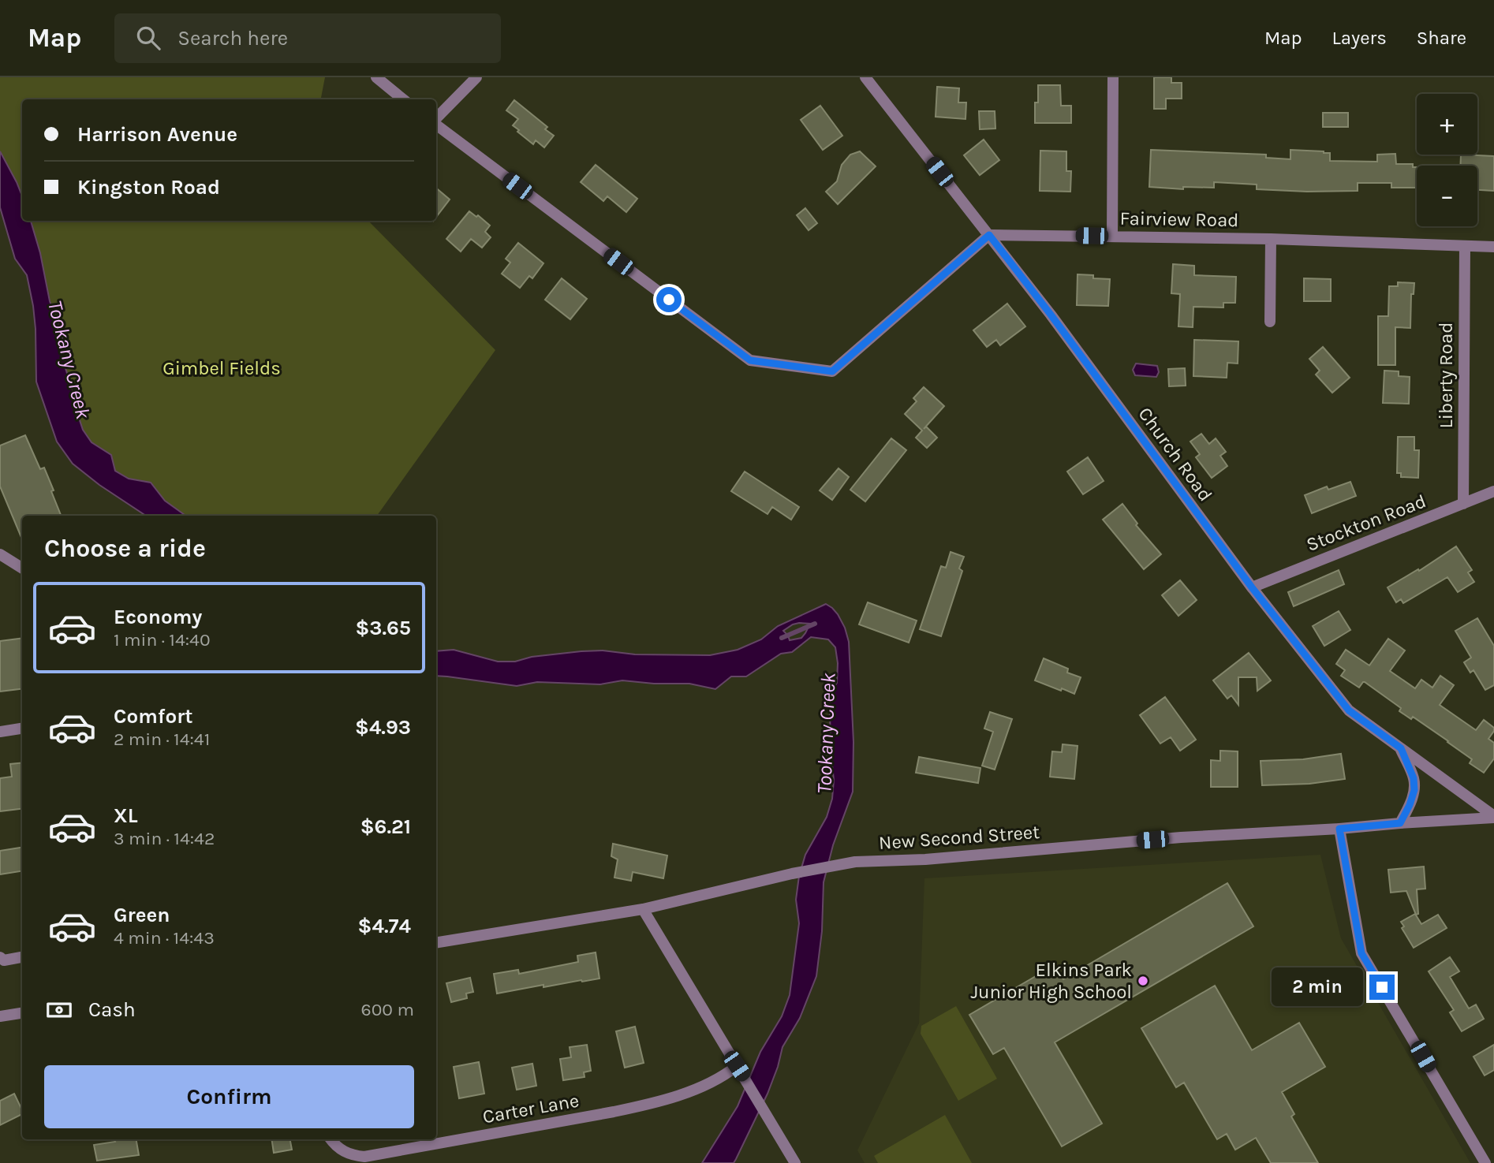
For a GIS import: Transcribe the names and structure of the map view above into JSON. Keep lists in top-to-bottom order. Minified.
{"streets":{"street":["Fairview Road","Liberty Road","Church Road","Stockton Road","New Second Street","Carter Lane"]},"crossings":[["Fairview Road","Liberty Road"],["Fairview Road","Church Road"],["Liberty Road","Stockton Road"],["Church Road","Stockton Road"],["Church Road","New Second Street"]],"water":["Tookany Creek"],"parks":["Gimbel Fields"],"places":["Elkins Park Junior High School"],"page":{"header":"Map","search":"Search here","nav":["Map","Layers","Share"],"map_buttons":["+","−"],"banner":["Harrison Avenue","Kingston Road"],"heading":"Choose a ride","list":[{"name":"Economy","note":"1 min · 14:40","value":"$3.65"},{"name":"Comfort","note":"2 min · 14:41","value":"$4.93"},{"name":"XL","note":"3 min · 14:42","value":"$6.21"},{"name":"Green","note":"4 min · 14:43","value":"$4.74"}],"bubble":"2 min","pay":["Cash","600 m"],"buttons":"Confirm"}}
